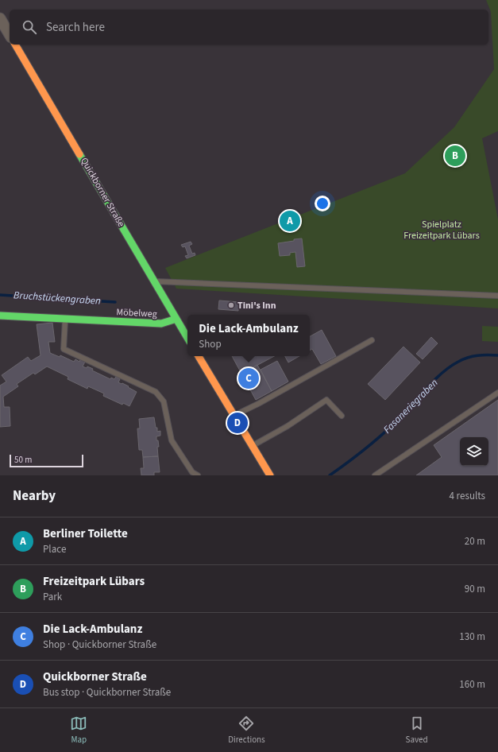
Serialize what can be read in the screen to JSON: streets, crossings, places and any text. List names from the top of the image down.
{
  "streets": {
    "street": ["Quickborner Straße", "Möbelweg"]
  },
  "crossings": [
    ["Quickborner Straße", "Möbelweg"]
  ],
  "water": ["Bruchstückengraben", "Fasaneriegraben"],
  "parks": ["Spielplatz Freizeitpark Lübars"],
  "places": ["Tini's Inn"],
  "scale_bar": "50 m",
  "page": {
    "search": "Search here",
    "pins": [
      "B",
      "A",
      "C",
      "D"
    ],
    "popup": ["Die Lack-Ambulanz", "Shop"],
    "scale": "50 m",
    "heading": ["Nearby", "4 results"],
    "list": [
      {
        "mark": "A",
        "name": "Berliner Toilette",
        "note": "Place",
        "value": "20 m"
      },
      {
        "mark": "B",
        "name": "Freizeitpark Lübars",
        "note": "Park",
        "value": "90 m"
      },
      {
        "mark": "C",
        "name": "Die Lack-Ambulanz",
        "note": "Shop · Quickborner Straße",
        "value": "130 m"
      },
      {
        "mark": "D",
        "name": "Quickborner Straße",
        "note": "Bus stop · Quickborner Straße",
        "value": "160 m"
      }
    ],
    "nav": ["Map", "Directions", "Saved"]
  }
}
